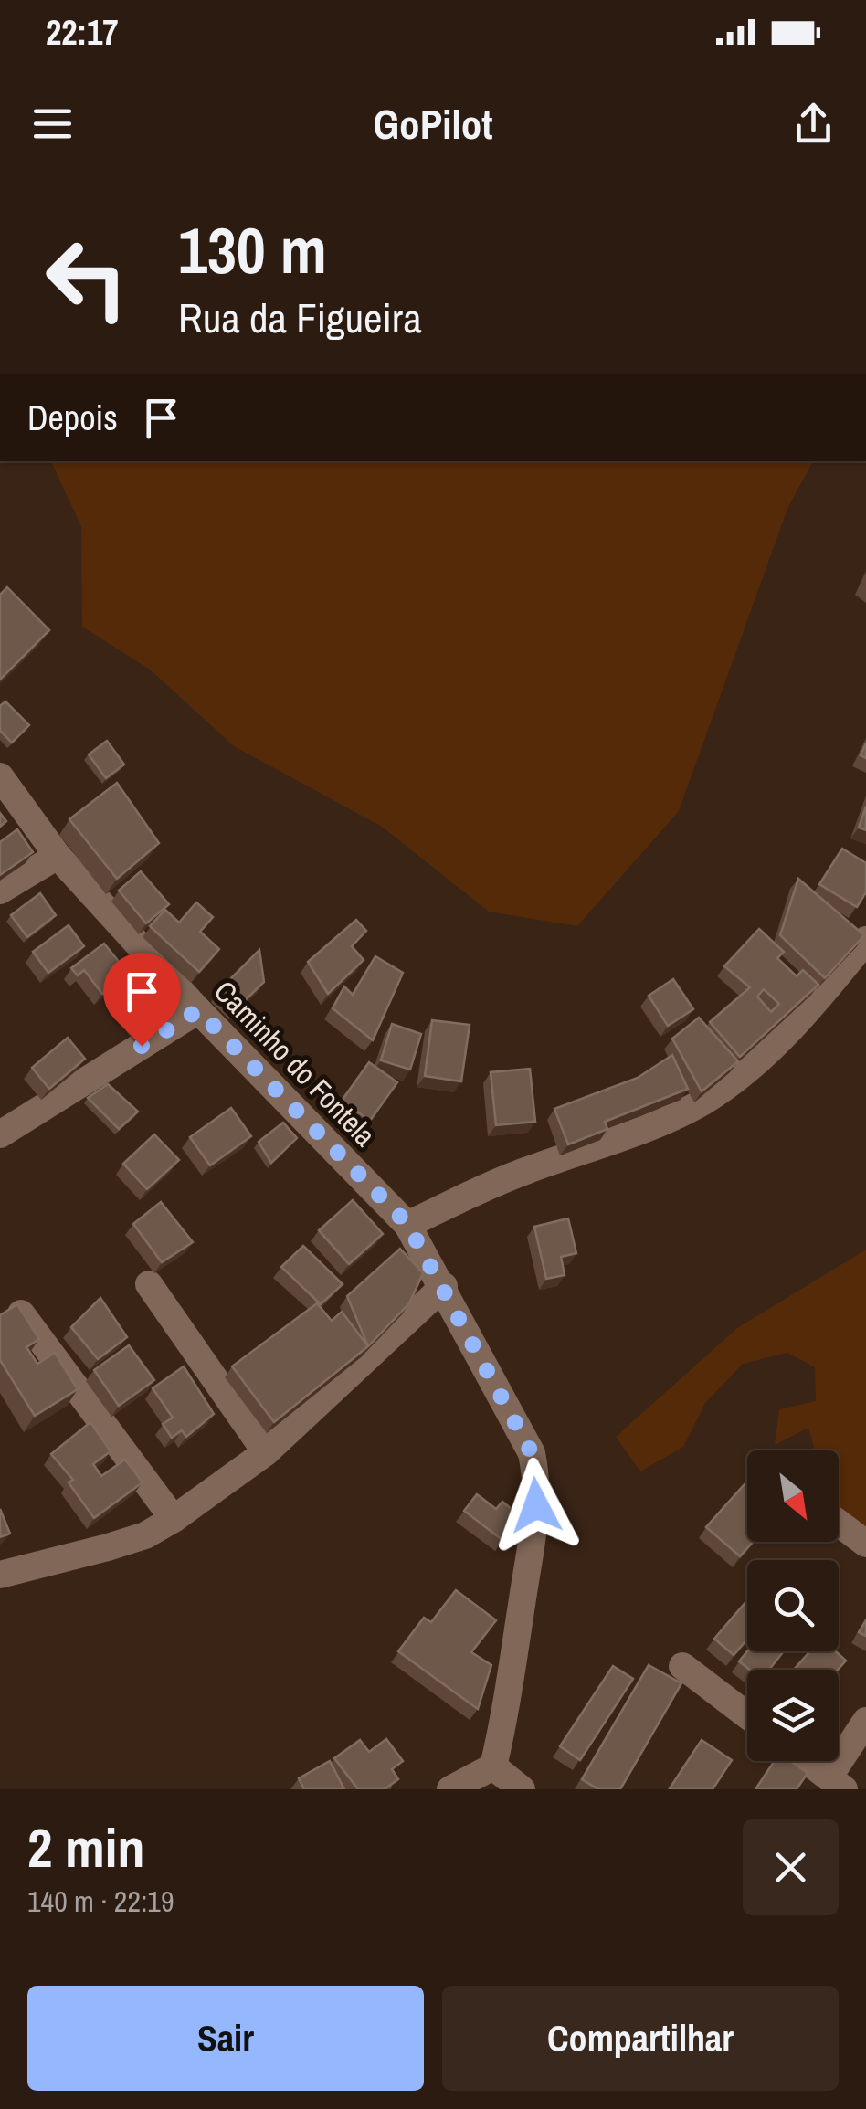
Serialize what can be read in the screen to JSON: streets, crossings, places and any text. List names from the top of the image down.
{
  "streets": {
    "street": ["Caminho do Fontela"]
  },
  "north": "bottom right",
  "page": {
    "status": "22:17",
    "header": "GoPilot",
    "turn": ["130 m", "Rua da Figueira"],
    "then": "Depois",
    "heading": ["2 min", "140 m · 22:19"],
    "buttons": ["Sair", "Compartilhar"]
  }
}
